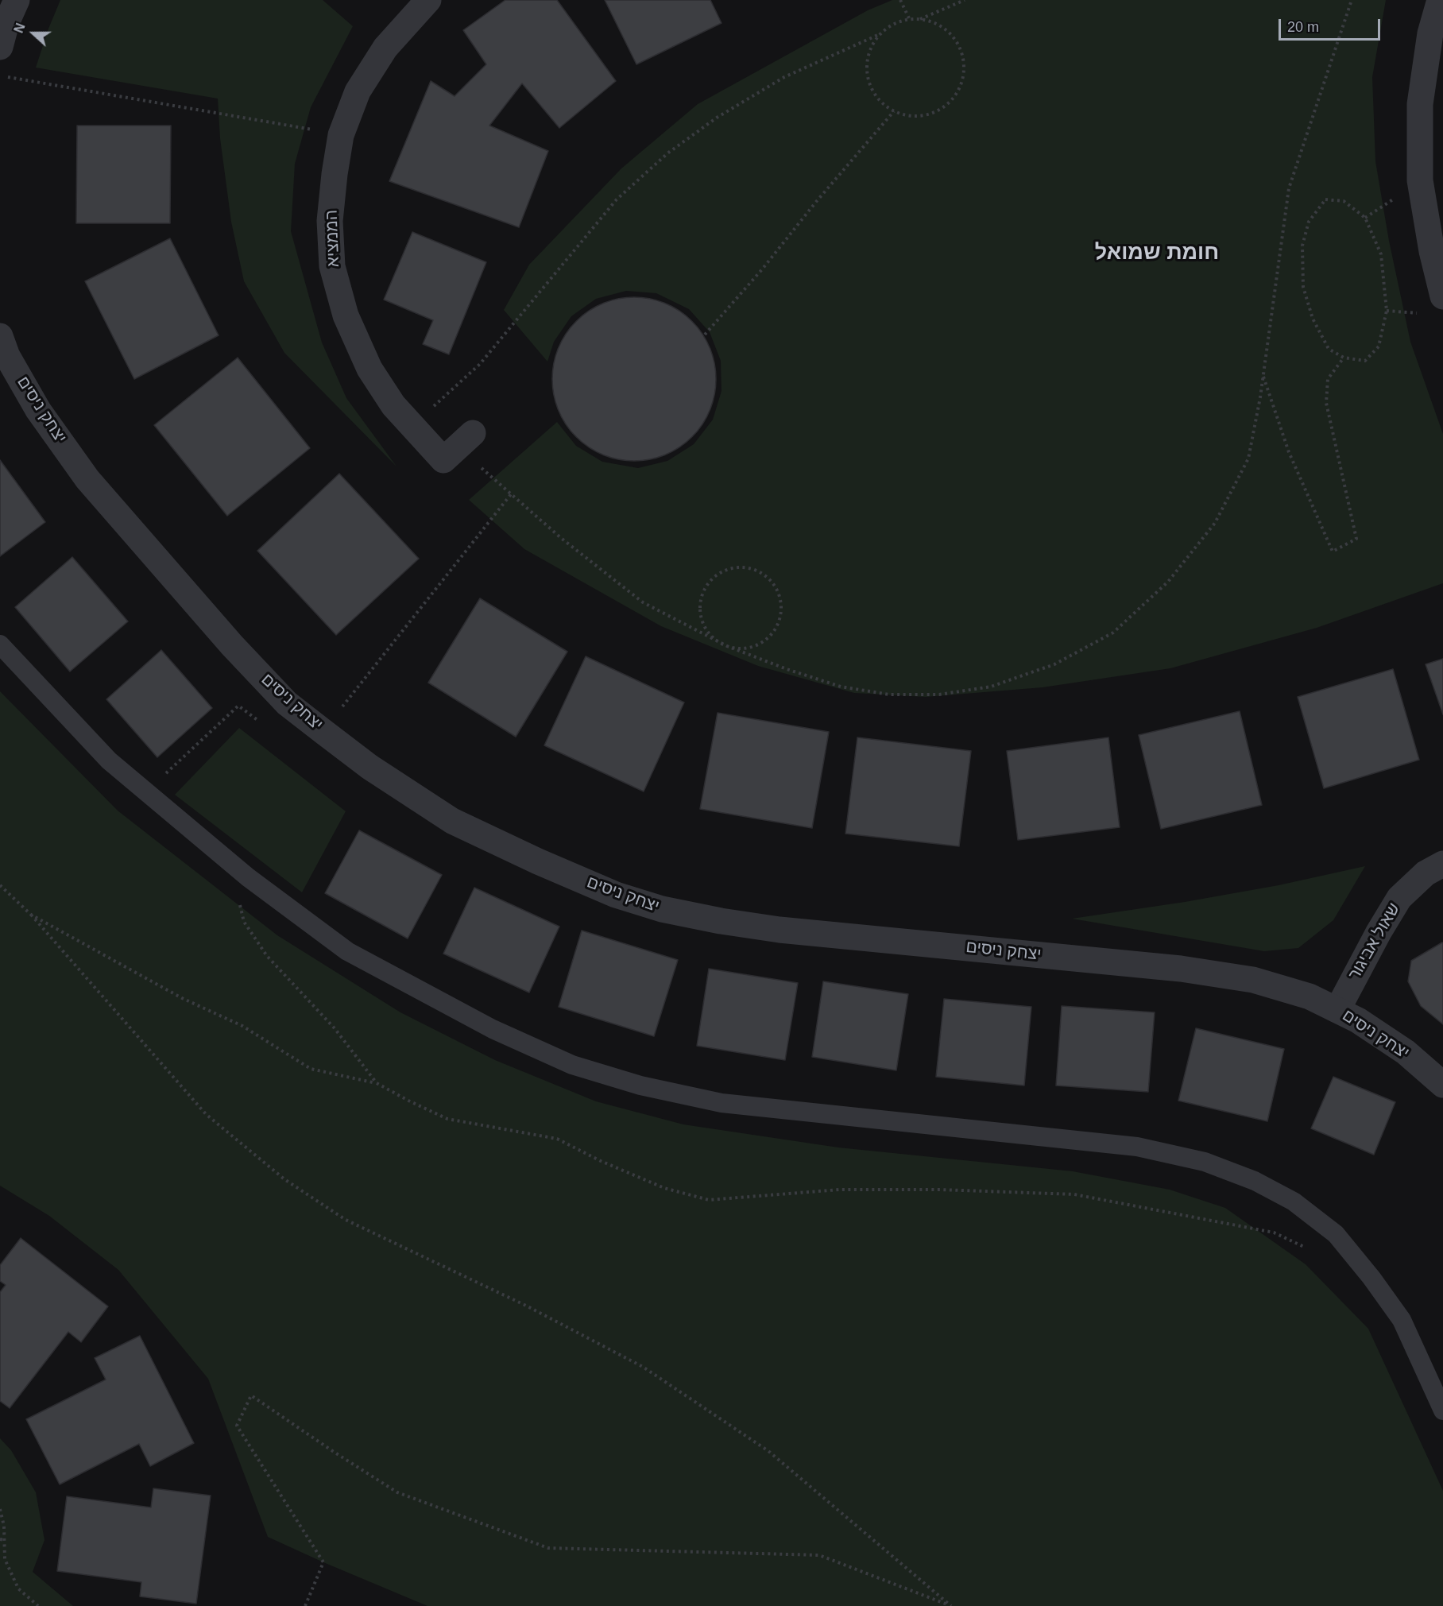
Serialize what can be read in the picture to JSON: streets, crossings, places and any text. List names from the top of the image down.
{
  "streets": {
    "street": ["הממציא", "יצחק ניסים", "שאול אביגור"]
  },
  "crossings": [
    ["יצחק ניסים", "שאול אביגור"]
  ],
  "districts": ["חומת שמואל"],
  "scale_bar": "20 m",
  "north": "left"
}
